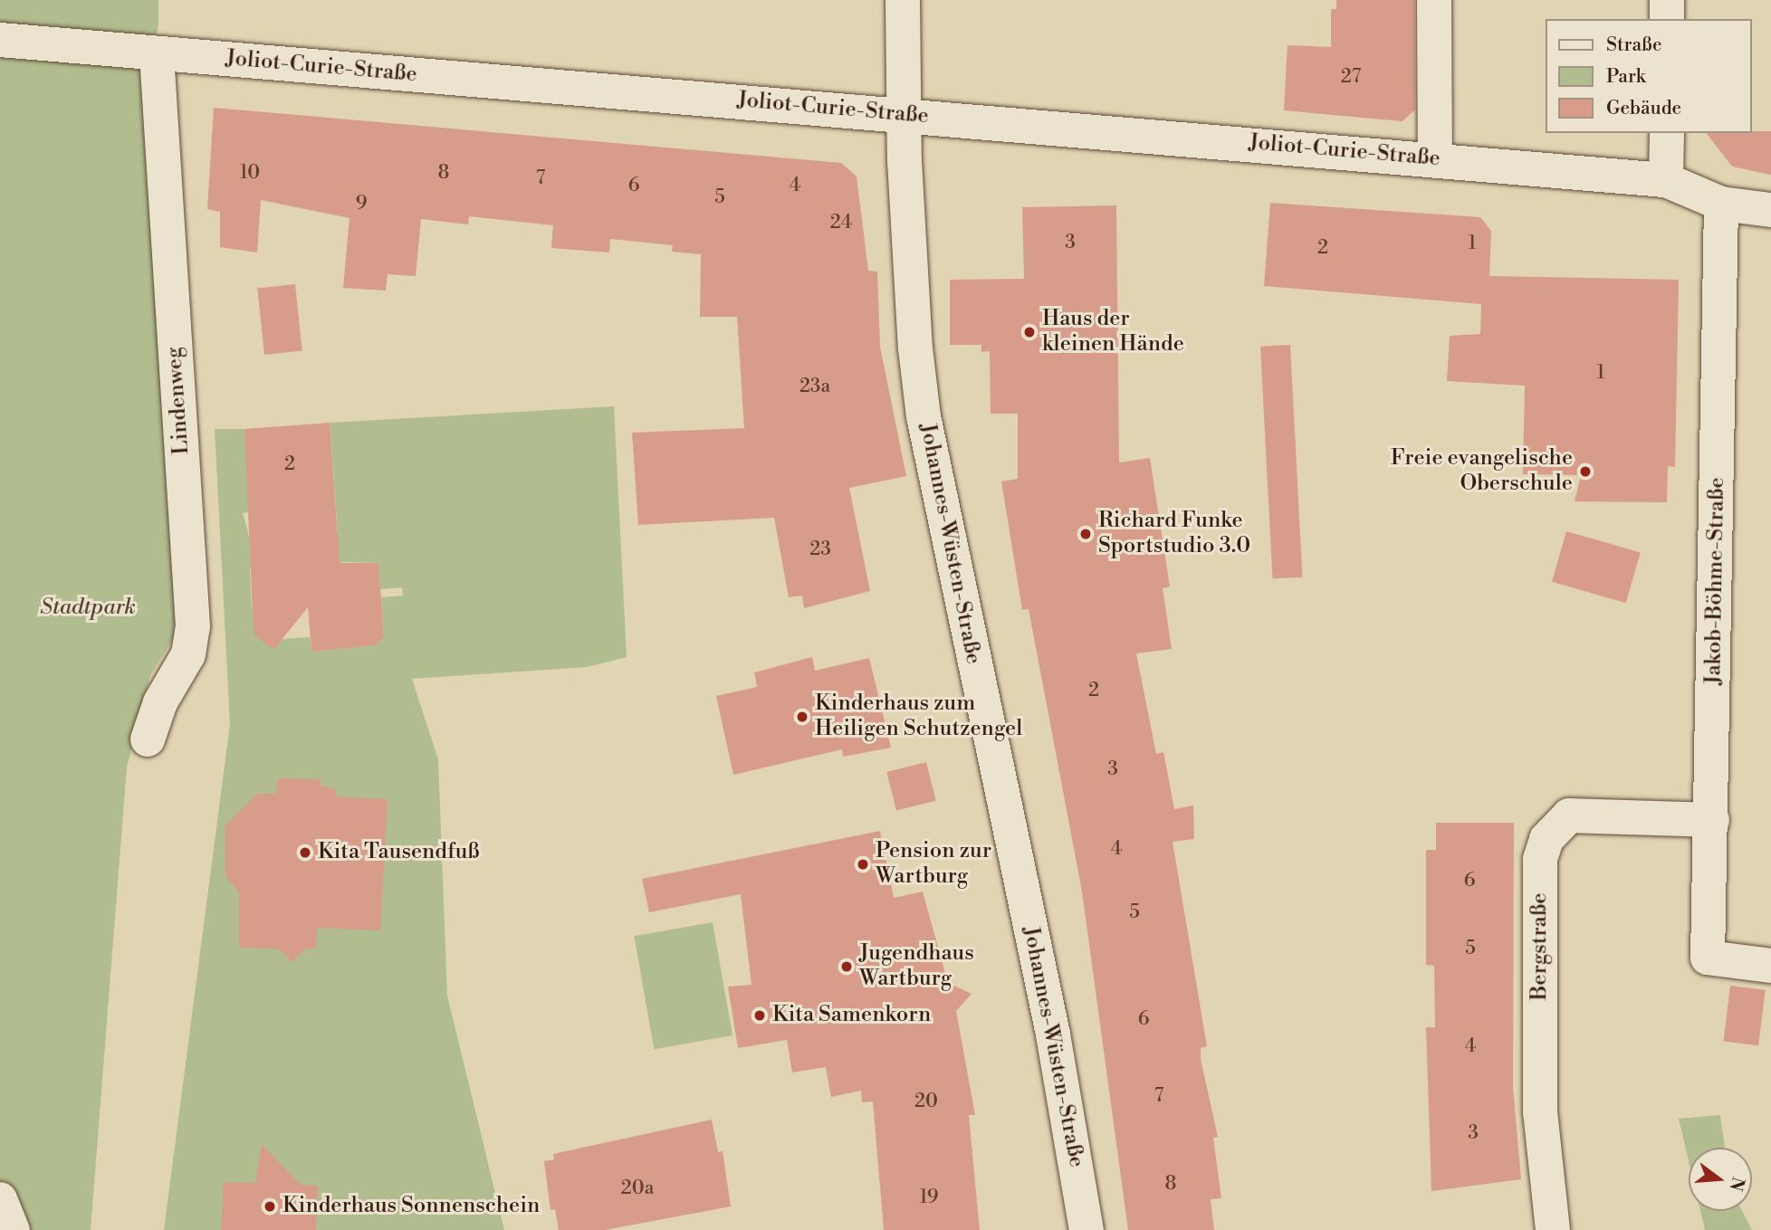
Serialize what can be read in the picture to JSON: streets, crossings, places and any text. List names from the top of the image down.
{
  "streets": {
    "street": [
      "Joliot-Curie-Straße",
      "Lindenweg",
      "Johannes-Wüsten-Straße",
      "Jakob-Böhme-Straße",
      "Bergstraße"
    ]
  },
  "crossings": [
    ["Joliot-Curie-Straße", "Lindenweg"],
    ["Joliot-Curie-Straße", "Johannes-Wüsten-Straße"],
    ["Joliot-Curie-Straße", "Jakob-Böhme-Straße"],
    ["Jakob-Böhme-Straße", "Bergstraße"]
  ],
  "parks": ["Stadtpark"],
  "places": [
    "Haus der kleinen Hände",
    "Freie evangelische Oberschule",
    "Richard Funke Sportstudio 3.0",
    "Kinderhaus zum Heiligen Schutzengel",
    "Kita Tausendfuß",
    "Pension zur Wartburg",
    "Jugendhaus Wartburg",
    "Kita Samenkorn",
    "Kinderhaus Sonnenschein"
  ],
  "house_numbers": [
    "27",
    "10",
    "8",
    "7",
    "6",
    "4",
    "5",
    "9",
    "24",
    "3",
    "1",
    "2",
    "1",
    "23a",
    "2",
    "23",
    "2",
    "3",
    "4",
    "6",
    "5",
    "5",
    "6",
    "4",
    "7",
    "20",
    "3",
    "8",
    "20a",
    "19"
  ],
  "legend": ["Straße", "Park", "Gebäude"],
  "north": "right"
}
